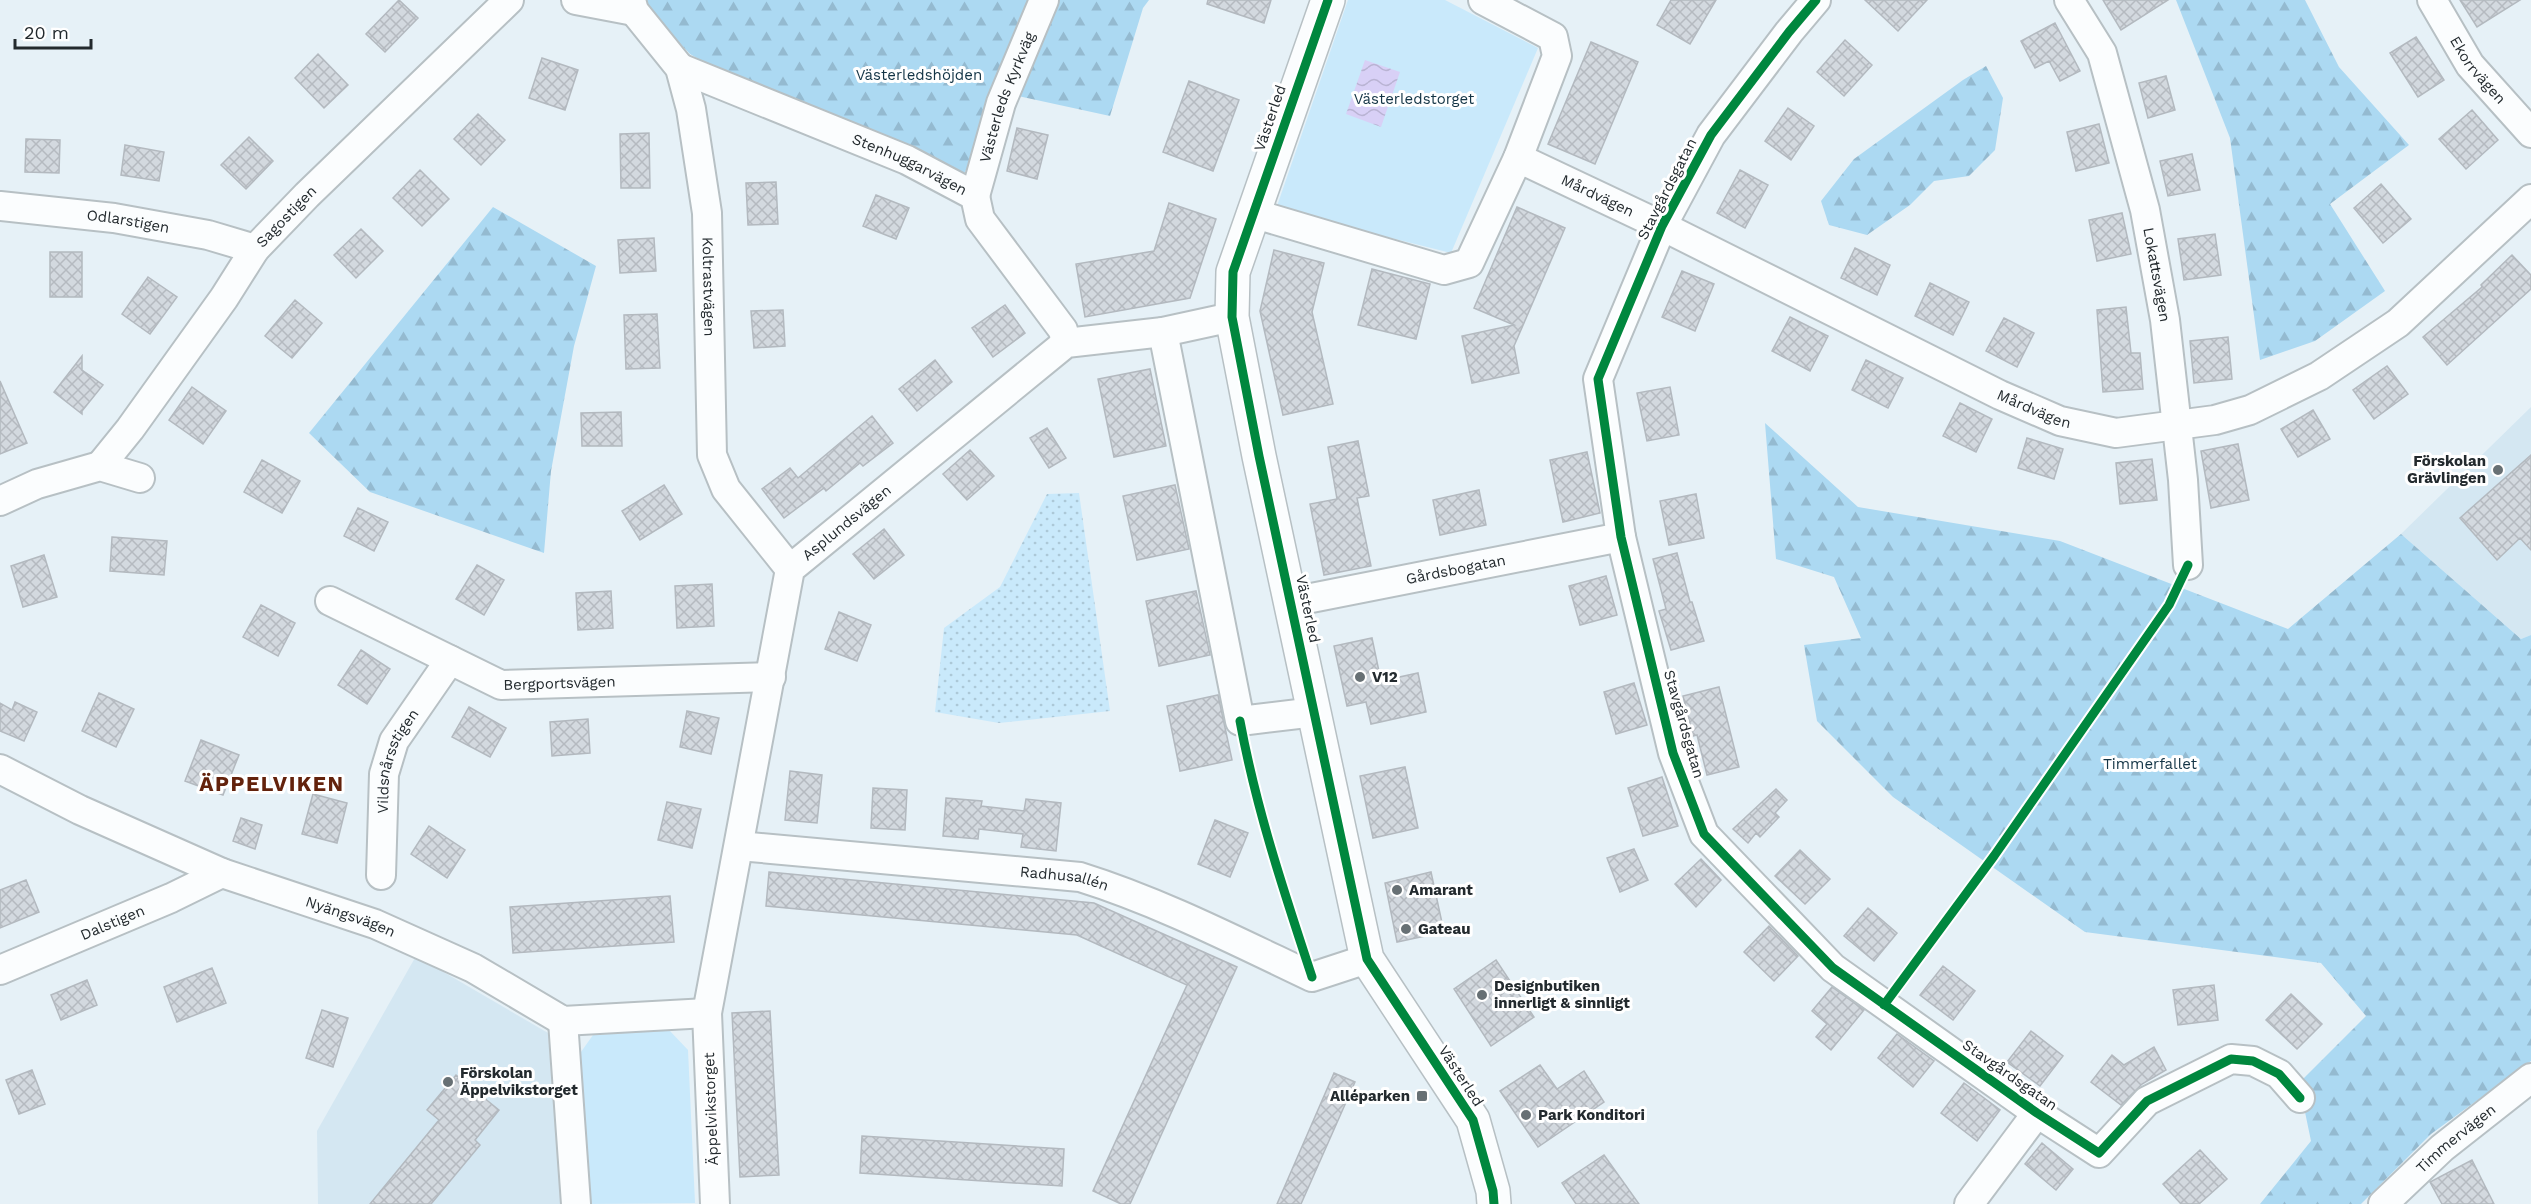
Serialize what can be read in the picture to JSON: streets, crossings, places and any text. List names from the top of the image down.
{
  "streets": {
    "street": [
      "Ekorrvägen",
      "Västerleds Kyrkväg",
      "Västerled",
      "Stenhuggarvägen",
      "Stavgårdsgatan",
      "Mårdvägen",
      "Sagostigen",
      "Odlarstigen",
      "Lokattsvägen",
      "Koltrastvägen",
      "Asplundsvägen",
      "Gårdsbogatan",
      "Bergportsvägen",
      "Vildsnårsstigen",
      "Radhusallén",
      "Nyängsvägen",
      "Dalstigen",
      "Äppelvikstorget",
      "Timmervägen"
    ]
  },
  "crossings": [
    ["Västerleds Kyrkväg", "Stenhuggarvägen"],
    ["Västerled", "Gårdsbogatan"],
    ["Västerled", "Radhusallén"],
    ["Stenhuggarvägen", "Koltrastvägen"],
    ["Stenhuggarvägen", "Asplundsvägen"],
    ["Stavgårdsgatan", "Mårdvägen"],
    ["Stavgårdsgatan", "Gårdsbogatan"],
    ["Mårdvägen", "Lokattsvägen"],
    ["Sagostigen", "Odlarstigen"],
    ["Koltrastvägen", "Asplundsvägen"],
    ["Asplundsvägen", "Bergportsvägen"],
    ["Asplundsvägen", "Radhusallén"],
    ["Asplundsvägen", "Äppelvikstorget"],
    ["Bergportsvägen", "Vildsnårsstigen"],
    ["Nyängsvägen", "Dalstigen"]
  ],
  "districts": ["ÄPPELVIKEN"],
  "parks": ["Västerledshöjden", "Västerledstorget", "Timmerfallet"],
  "places": {
    "other": [
      "Förskolan Grävlingen",
      "V12",
      "Amarant",
      "Gateau",
      "Designbutiken innerligt & sinnligt",
      "Förskolan Äppelvikstorget",
      "Park Konditori"
    ],
    "transit": ["Alléparken"]
  },
  "scale_bar": "20 m"
}
